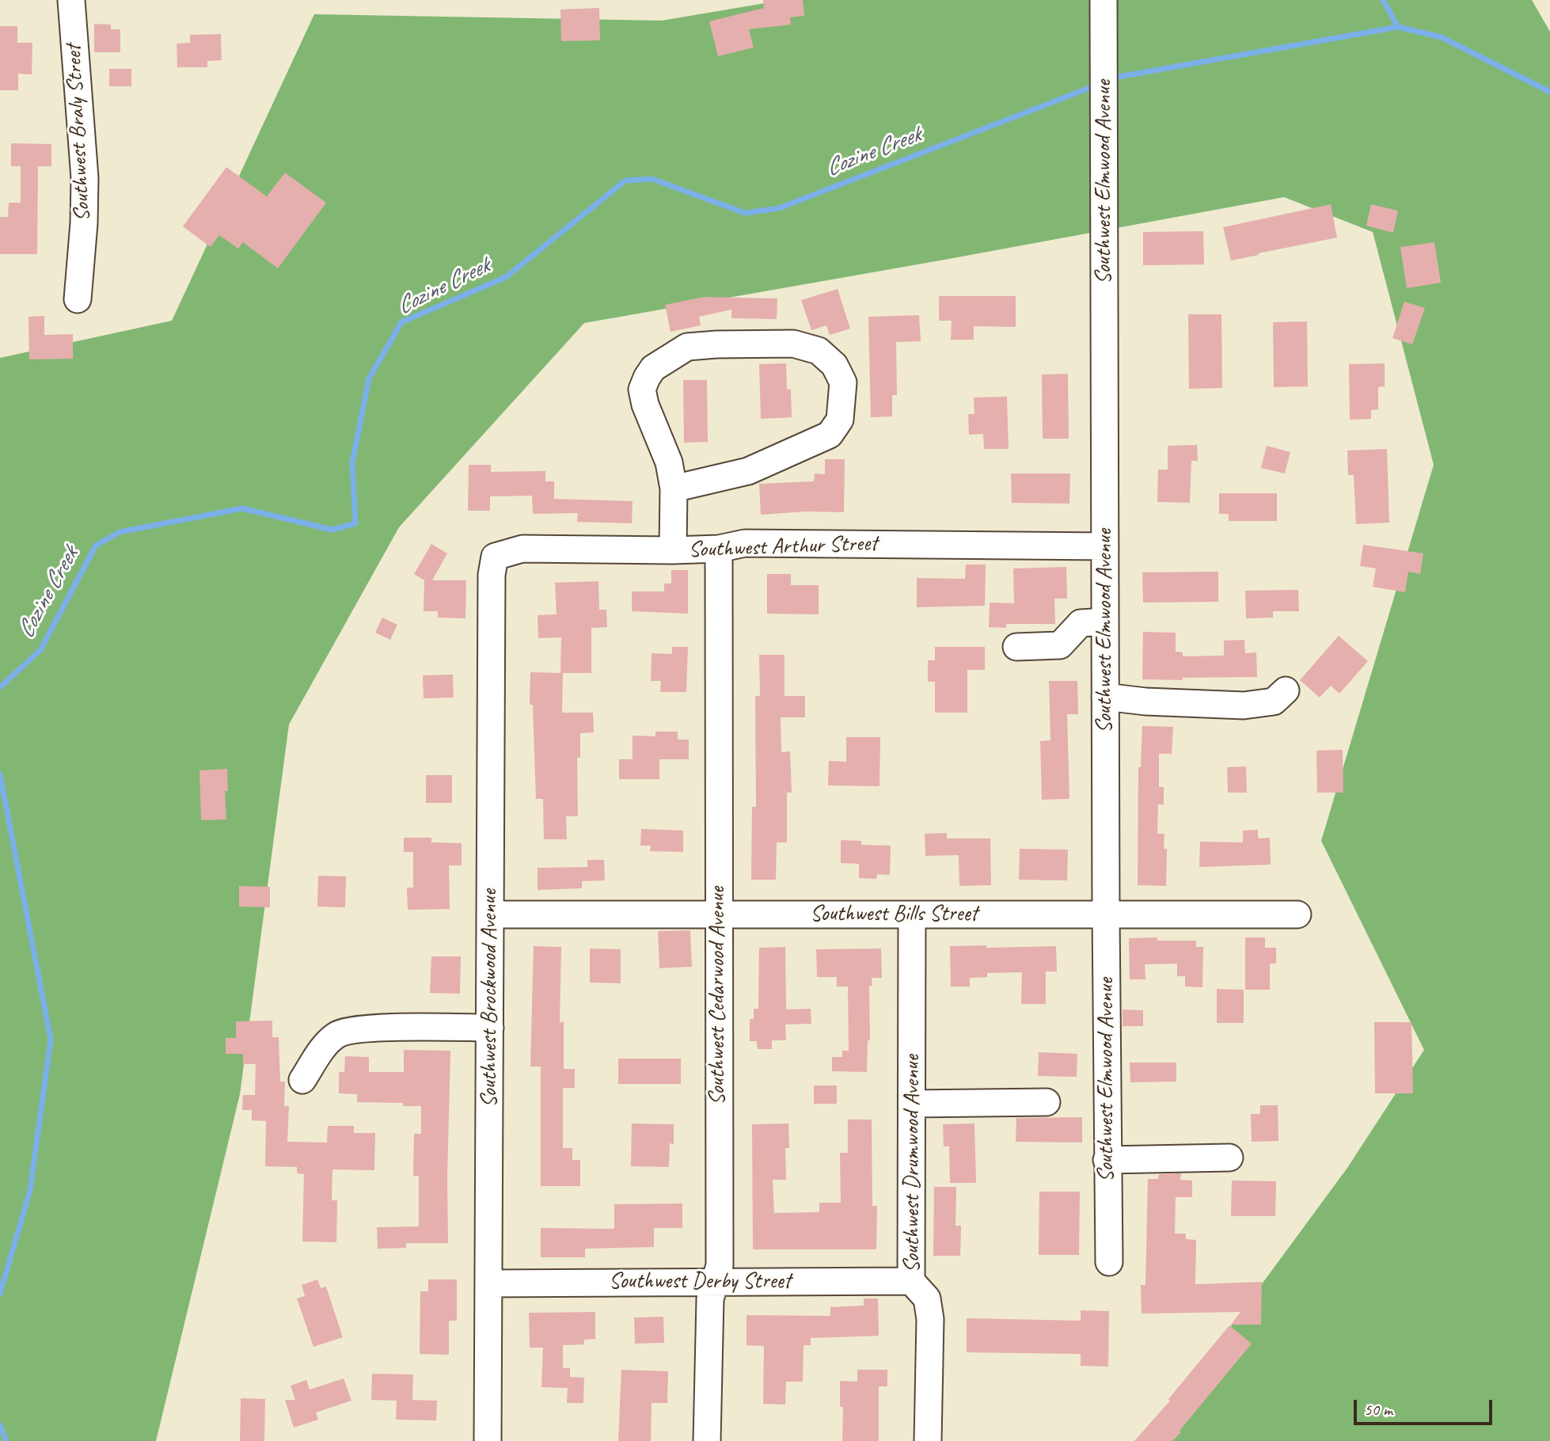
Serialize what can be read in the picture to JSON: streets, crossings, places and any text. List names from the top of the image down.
{
  "streets": {
    "street": [
      "Southwest Braly Street",
      "Southwest Elmwood Avenue",
      "Southwest Arthur Street",
      "Southwest Bills Street",
      "Southwest Cedarwood Avenue",
      "Southwest Brockwood Avenue",
      "Southwest Drumwood Avenue",
      "Southwest Derby Street"
    ]
  },
  "crossings": [
    ["Southwest Elmwood Avenue", "Southwest Arthur Street"],
    ["Southwest Elmwood Avenue", "Southwest Bills Street"],
    ["Southwest Arthur Street", "Southwest Cedarwood Avenue"],
    ["Southwest Arthur Street", "Southwest Brockwood Avenue"],
    ["Southwest Bills Street", "Southwest Cedarwood Avenue"],
    ["Southwest Bills Street", "Southwest Brockwood Avenue"],
    ["Southwest Bills Street", "Southwest Drumwood Avenue"],
    ["Southwest Cedarwood Avenue", "Southwest Derby Street"],
    ["Southwest Brockwood Avenue", "Southwest Derby Street"],
    ["Southwest Drumwood Avenue", "Southwest Derby Street"]
  ],
  "water": ["Cozine Creek"],
  "scale_bar": "50 m"
}
